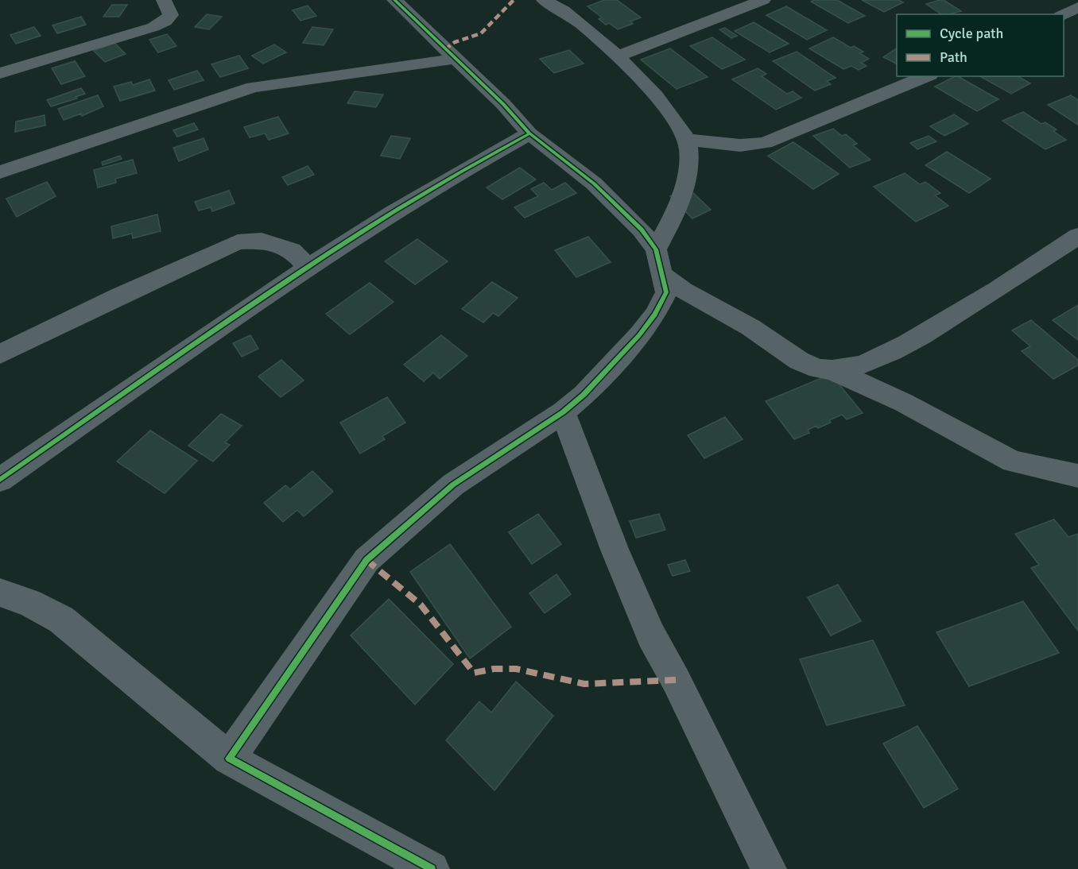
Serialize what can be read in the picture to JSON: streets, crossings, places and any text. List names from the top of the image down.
{
  "legend": ["Cycle path", "Path"]
}
